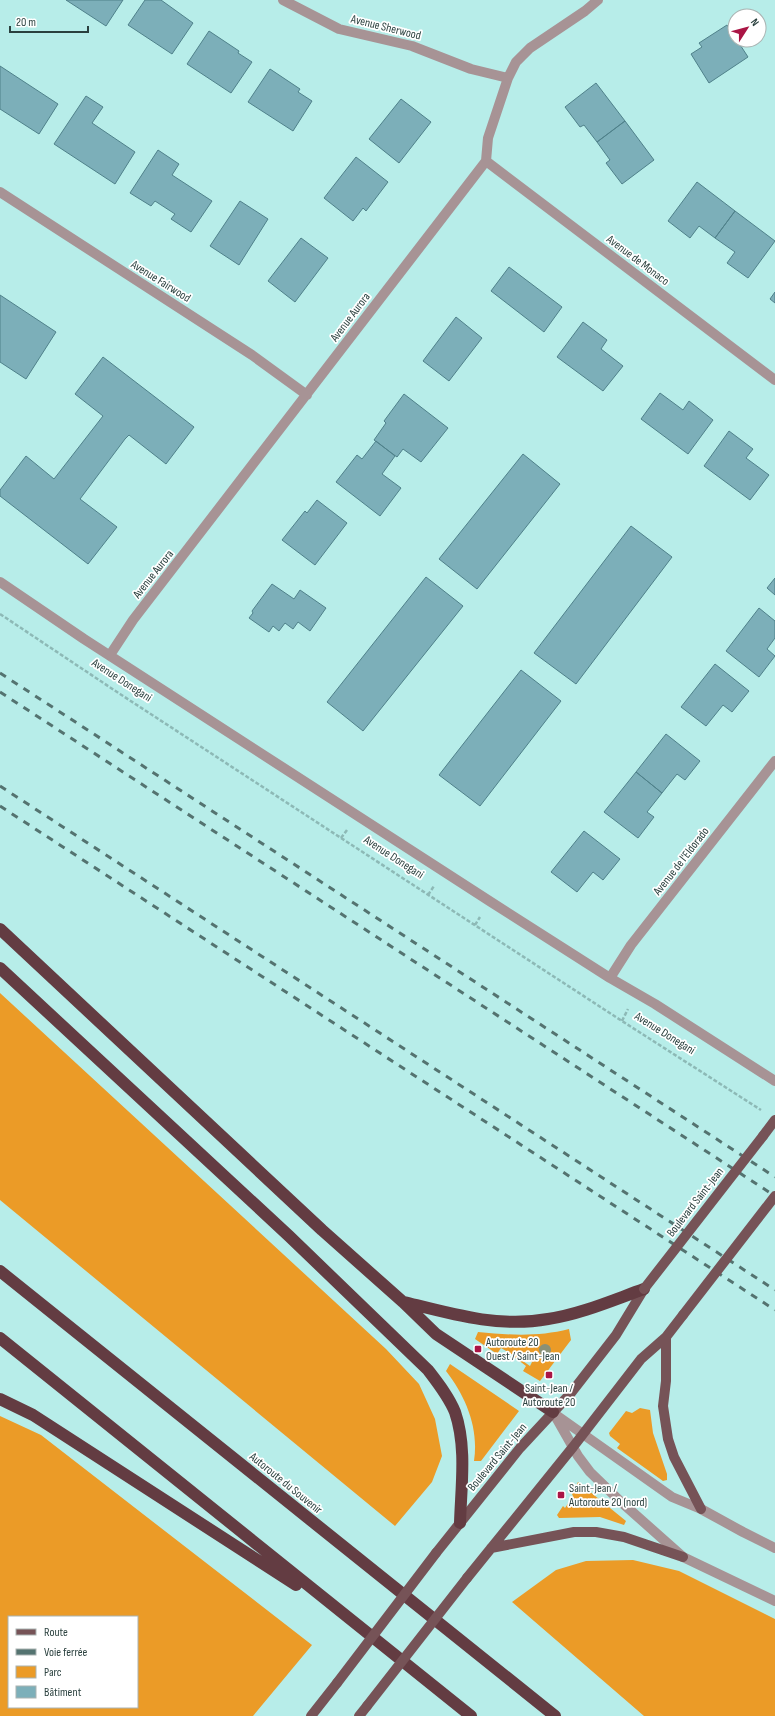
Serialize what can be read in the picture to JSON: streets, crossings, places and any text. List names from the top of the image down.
{
  "streets": {
    "highway": ["Autoroute du Souvenir"],
    "main road": ["Boulevard Saint-Jean"],
    "street": [
      "Avenue Sherwood",
      "Avenue de Monaco",
      "Avenue Fairwood",
      "Avenue Aurora",
      "Avenue Donegani",
      "Avenue de l'Eldorado"
    ]
  },
  "crossings": [
    ["Avenue de Monaco", "Avenue Aurora"],
    ["Avenue Fairwood", "Avenue Aurora"],
    ["Avenue Aurora", "Avenue Donegani"],
    ["Avenue Donegani", "Avenue de l'Eldorado"]
  ],
  "places": {
    "transit": ["Autoroute 20 Ouest / Saint-Jean", "Saint-Jean / Autoroute 20", "Saint-Jean / Autoroute 20 (nord)"]
  },
  "legend": [
    "Route",
    "Voie ferrée",
    "Parc",
    "Bâtiment"
  ],
  "scale_bar": "20 m",
  "north": "top right"
}
